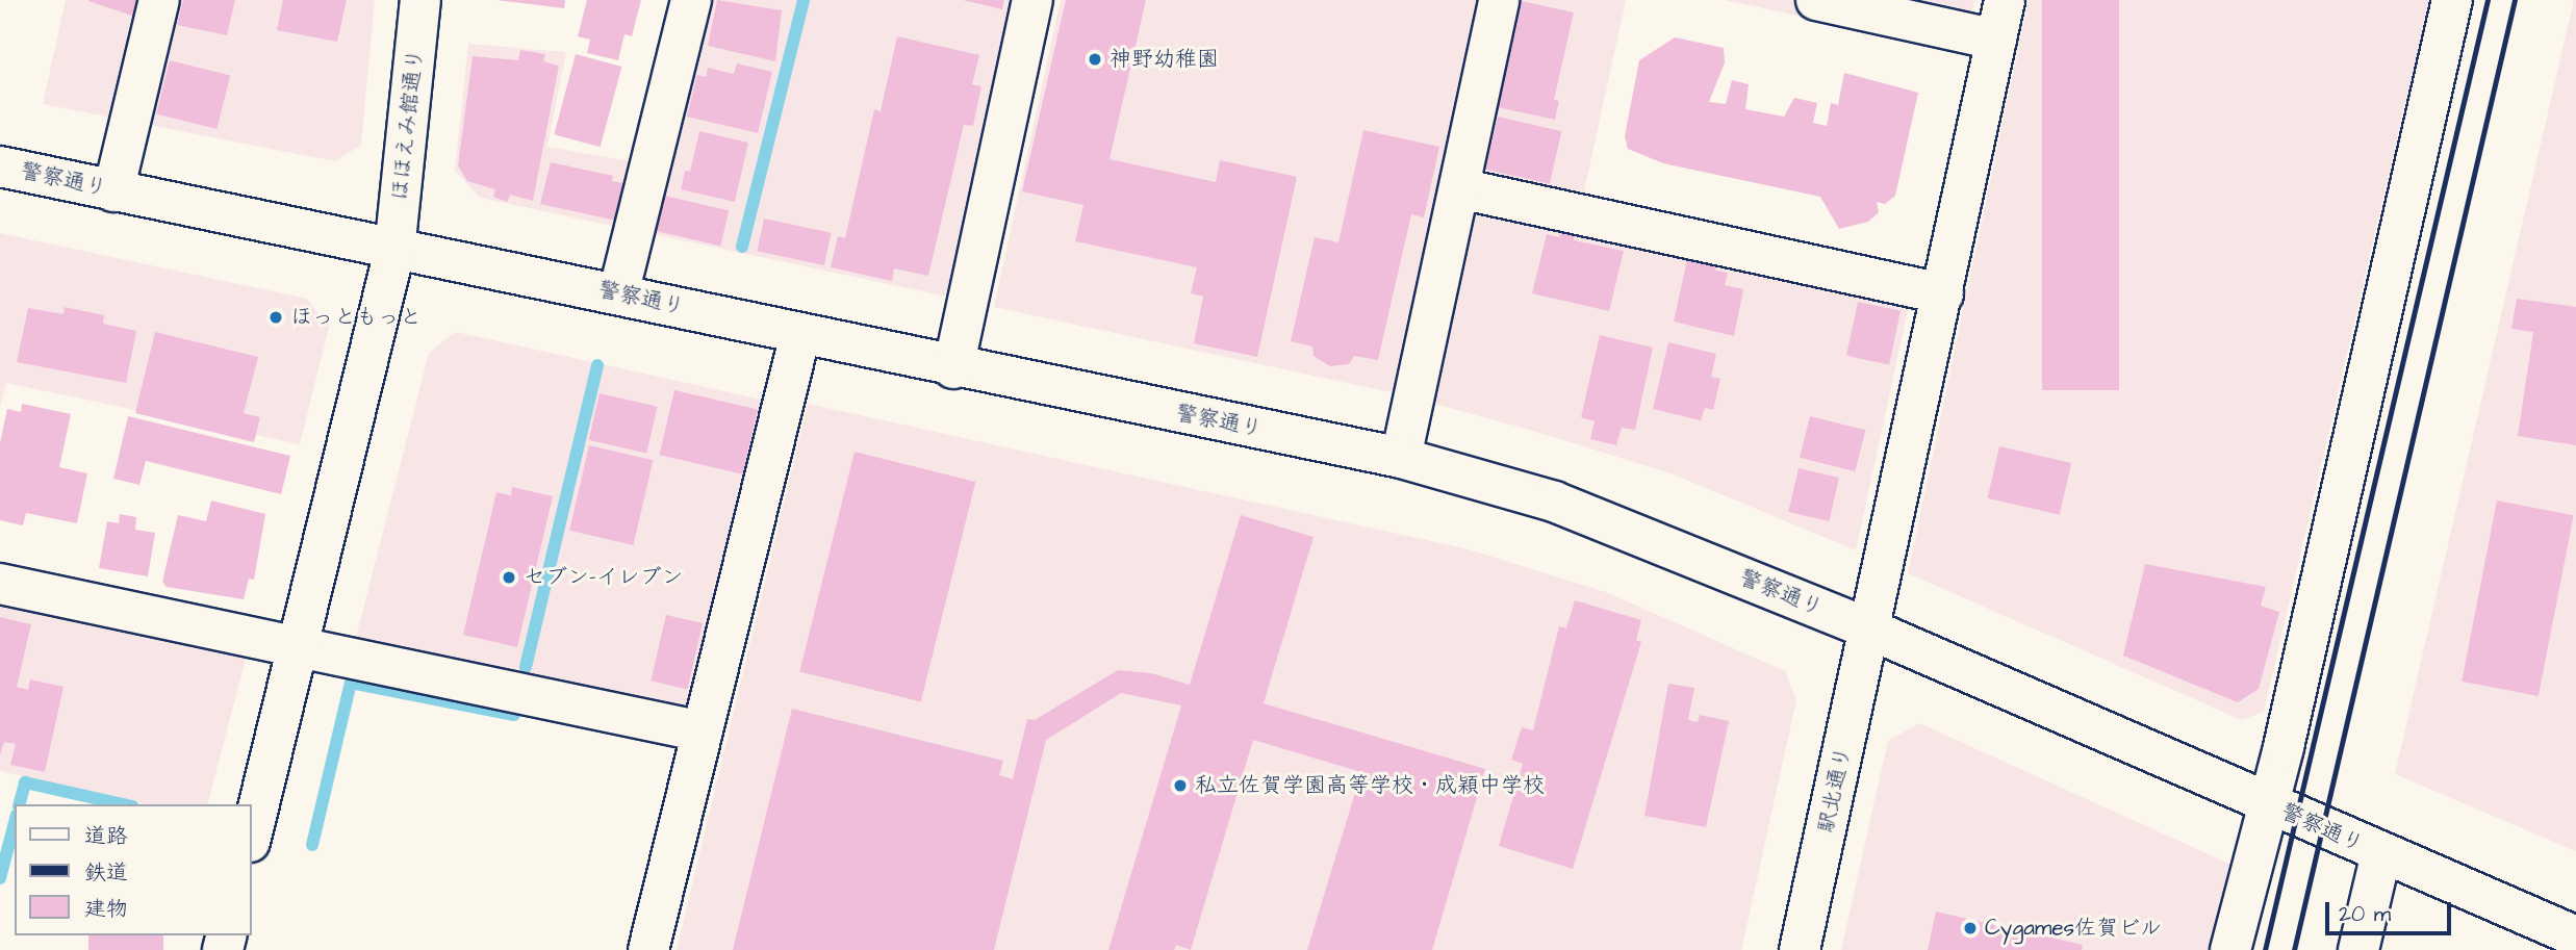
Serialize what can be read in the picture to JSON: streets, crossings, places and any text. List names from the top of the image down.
{
  "streets": {
    "street": ["ほほえみ館通り", "警察通り", "駅北通り"]
  },
  "crossings": [
    ["ほほえみ館通り", "警察通り"],
    ["警察通り", "駅北通り"]
  ],
  "places": [
    "神野幼稚園",
    "ほっともっと",
    "セブン-イレブン",
    "私立佐賀学園高等学校・成穎中学校",
    "Cygames佐賀ビル"
  ],
  "legend": ["道路", "鉄道", "建物"],
  "scale_bar": "20 m"
}
